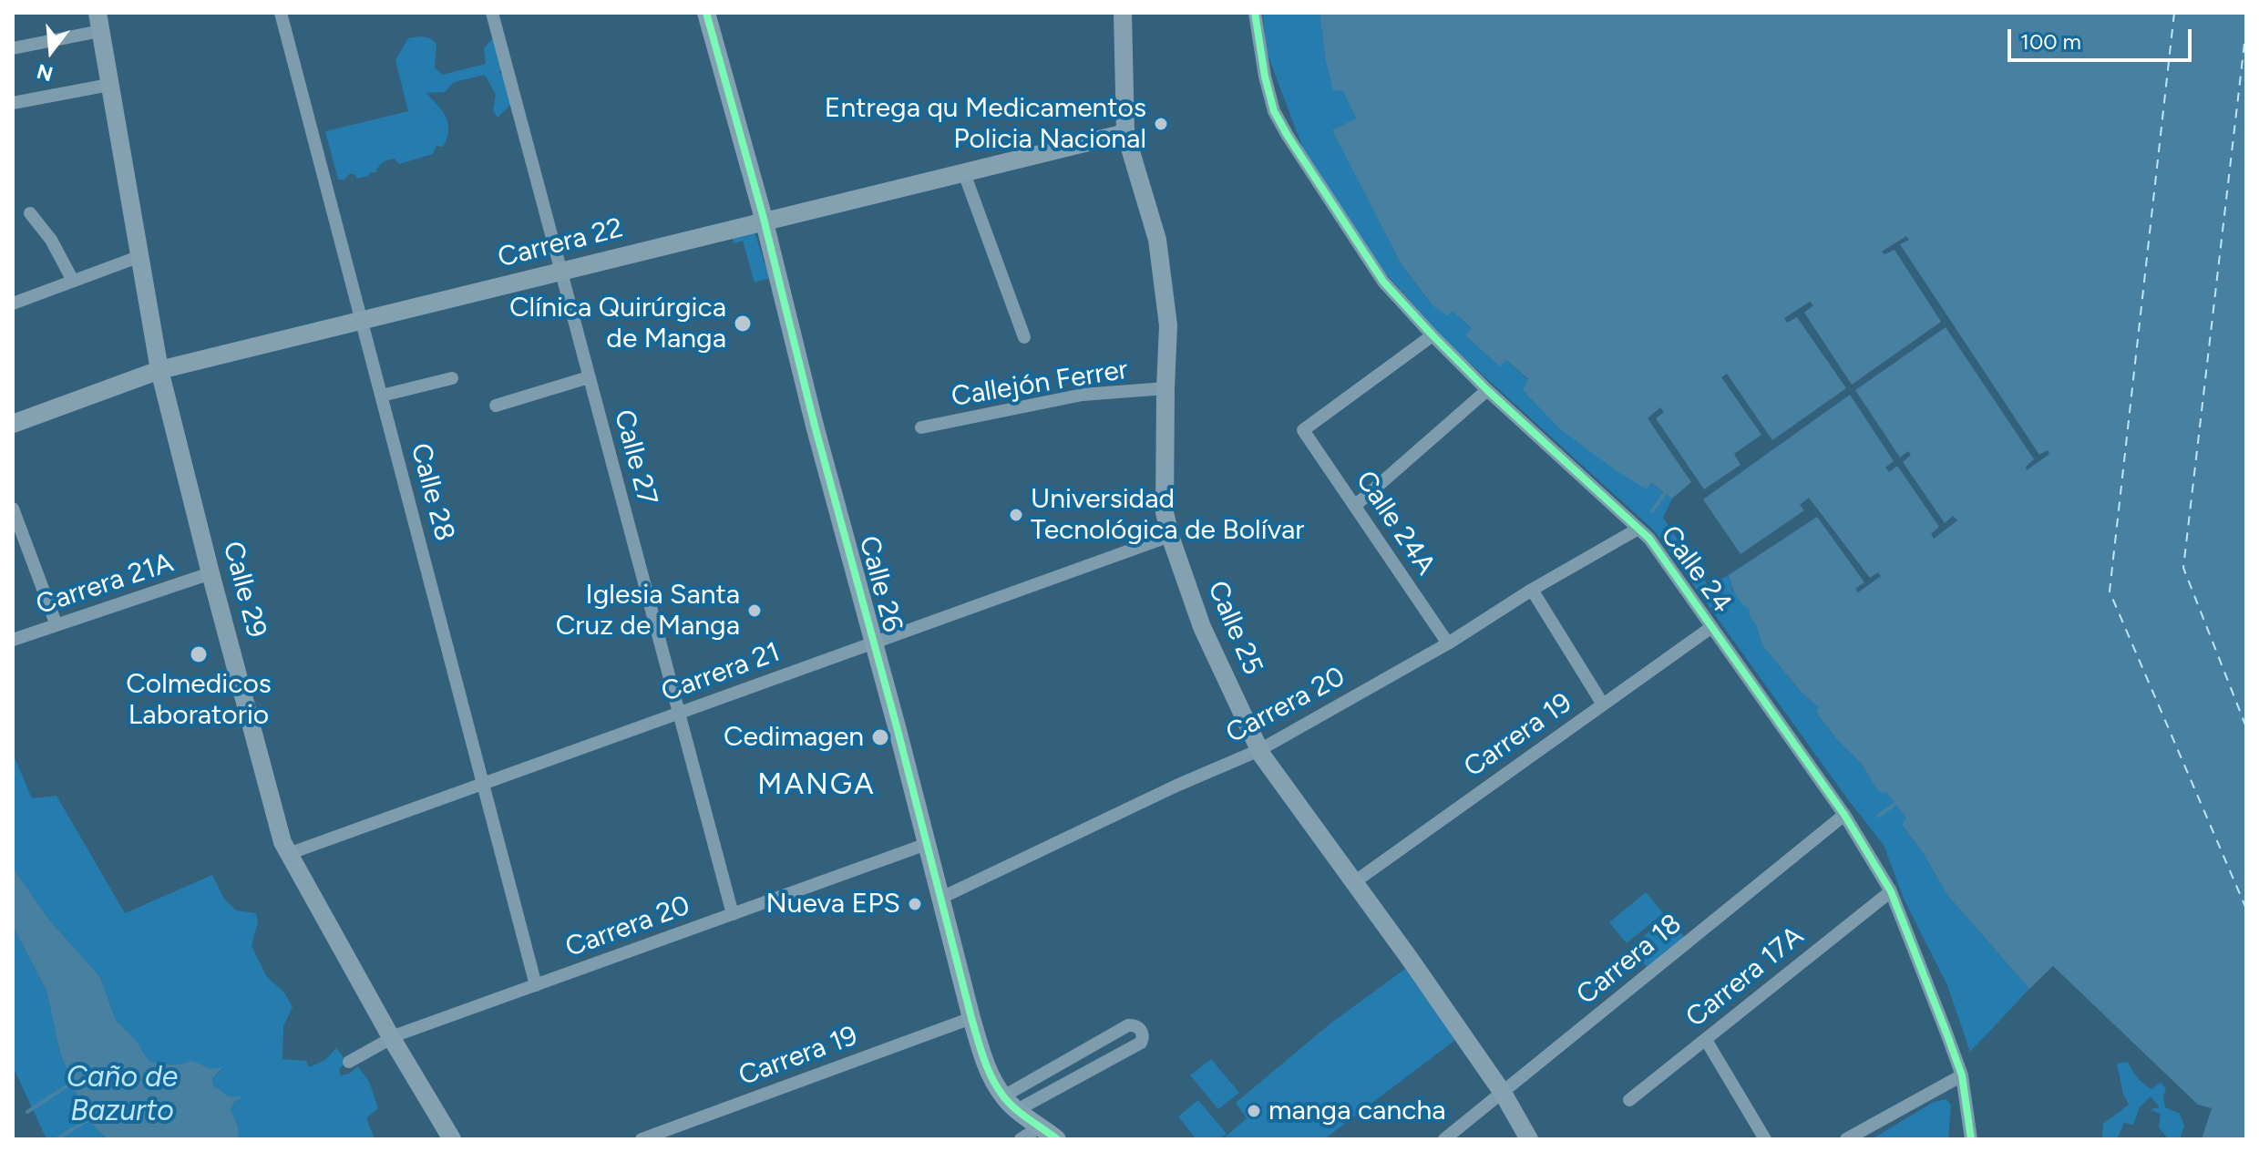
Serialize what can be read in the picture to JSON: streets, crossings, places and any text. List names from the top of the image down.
{
  "streets": {
    "main road": [
      "Carrera 22",
      "Calle 26",
      "Calle 29",
      "Calle 25"
    ],
    "street": [
      "Callejón Ferrer",
      "Calle 27",
      "Calle 28",
      "Calle 24A",
      "Calle 24",
      "Carrera 21A",
      "Carrera 21",
      "Carrera 20",
      "Carrera 19",
      "Carrera 18",
      "Carrera 17A"
    ]
  },
  "crossings": [
    ["Carrera 22", "Calle 27"],
    ["Carrera 22", "Calle 28"],
    ["Carrera 22", "Calle 26"],
    ["Carrera 22", "Calle 29"],
    ["Carrera 22", "Calle 25"],
    ["Callejón Ferrer", "Calle 25"],
    ["Calle 27", "Carrera 21"],
    ["Calle 27", "Carrera 20"],
    ["Calle 28", "Carrera 21"],
    ["Calle 28", "Carrera 20"],
    ["Calle 24A", "Calle 24"],
    ["Calle 24A", "Carrera 20"],
    ["Calle 24", "Carrera 20"],
    ["Calle 24", "Carrera 19"],
    ["Calle 24", "Carrera 18"],
    ["Calle 24", "Carrera 17A"],
    ["Carrera 21A", "Calle 29"],
    ["Calle 26", "Carrera 21"],
    ["Calle 26", "Carrera 20"],
    ["Calle 26", "Carrera 19"],
    ["Calle 29", "Carrera 21"],
    ["Calle 29", "Carrera 20"],
    ["Calle 25", "Carrera 21"],
    ["Calle 25", "Carrera 20"],
    ["Calle 25", "Carrera 19"],
    ["Calle 25", "Carrera 18"]
  ],
  "districts": ["MANGA"],
  "water": ["Caño de Bazurto"],
  "places": [
    "Entrega qu Medicamentos Policia Nacional",
    "Clínica Quirúrgica de Manga",
    "Universidad Tecnológica de Bolívar",
    "Iglesia Santa Cruz de Manga",
    "Colmedicos Laboratorio",
    "Cedimagen",
    "Nueva EPS",
    "manga cancha"
  ],
  "scale_bar": "100 m",
  "north": "bottom"
}
